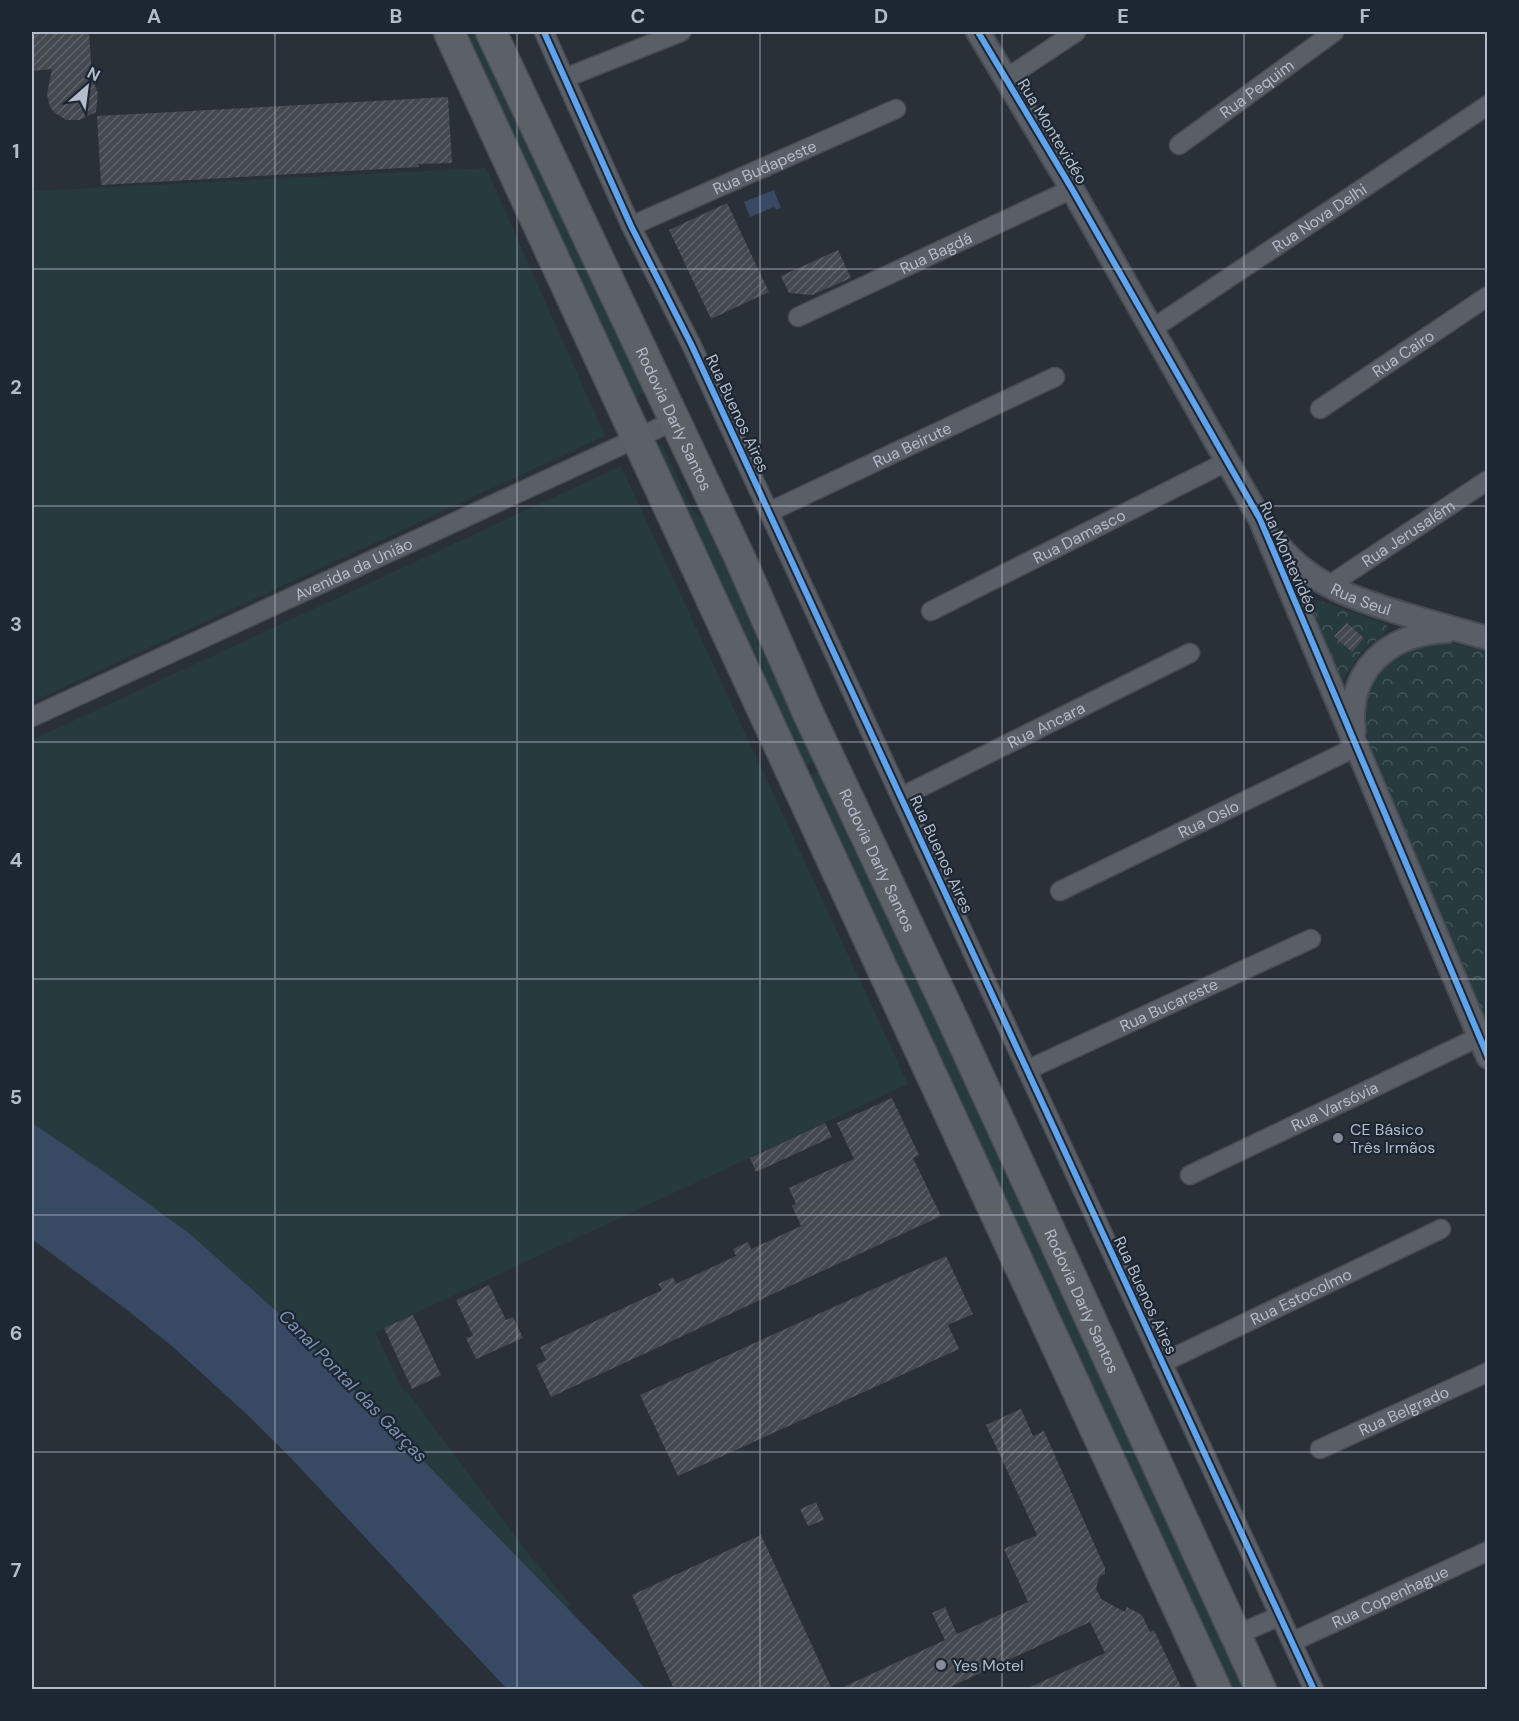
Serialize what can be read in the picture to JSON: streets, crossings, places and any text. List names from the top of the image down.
{
  "streets": {
    "main road": ["Rodovia Darly Santos"],
    "street": [
      "Rua Pequim",
      "Rua Montevidéo",
      "Rua Budapeste",
      "Rua Nova Delhi",
      "Rua Bagdá",
      "Rua Cairo",
      "Rua Buenos Aires",
      "Rua Beirute",
      "Rua Jerusalém",
      "Rua Damasco",
      "Avenida da União",
      "Rua Seul",
      "Rua Ancara",
      "Rua Oslo",
      "Rua Bucareste",
      "Rua Varsóvia",
      "Rua Estocolmo",
      "Rua Belgrado",
      "Rua Copenhague"
    ]
  },
  "crossings": [
    ["Rua Montevidéo", "Rua Nova Delhi"],
    ["Rua Montevidéo", "Rua Bagdá"],
    ["Rua Montevidéo", "Rua Damasco"],
    ["Rua Montevidéo", "Rua Seul"],
    ["Rua Montevidéo", "Rua Oslo"],
    ["Rua Montevidéo", "Rua Varsóvia"],
    ["Rua Budapeste", "Rua Buenos Aires"],
    ["Rua Buenos Aires", "Rua Beirute"],
    ["Rua Buenos Aires", "Rua Ancara"],
    ["Rua Buenos Aires", "Rua Bucareste"],
    ["Rua Buenos Aires", "Rua Estocolmo"],
    ["Rua Buenos Aires", "Rua Copenhague"],
    ["Rodovia Darly Santos", "Avenida da União"],
    ["Rua Jerusalém", "Rua Seul"]
  ],
  "water": ["Canal Pontal das Garças"],
  "places": ["CE Básico Três Irmãos", "Yes Motel"],
  "north": "top right",
  "grid": {
    "columns": [
      "A",
      "B",
      "C",
      "D",
      "E",
      "F"
    ],
    "rows": [
      "1",
      "2",
      "3",
      "4",
      "5",
      "6",
      "7"
    ]
  }
}
